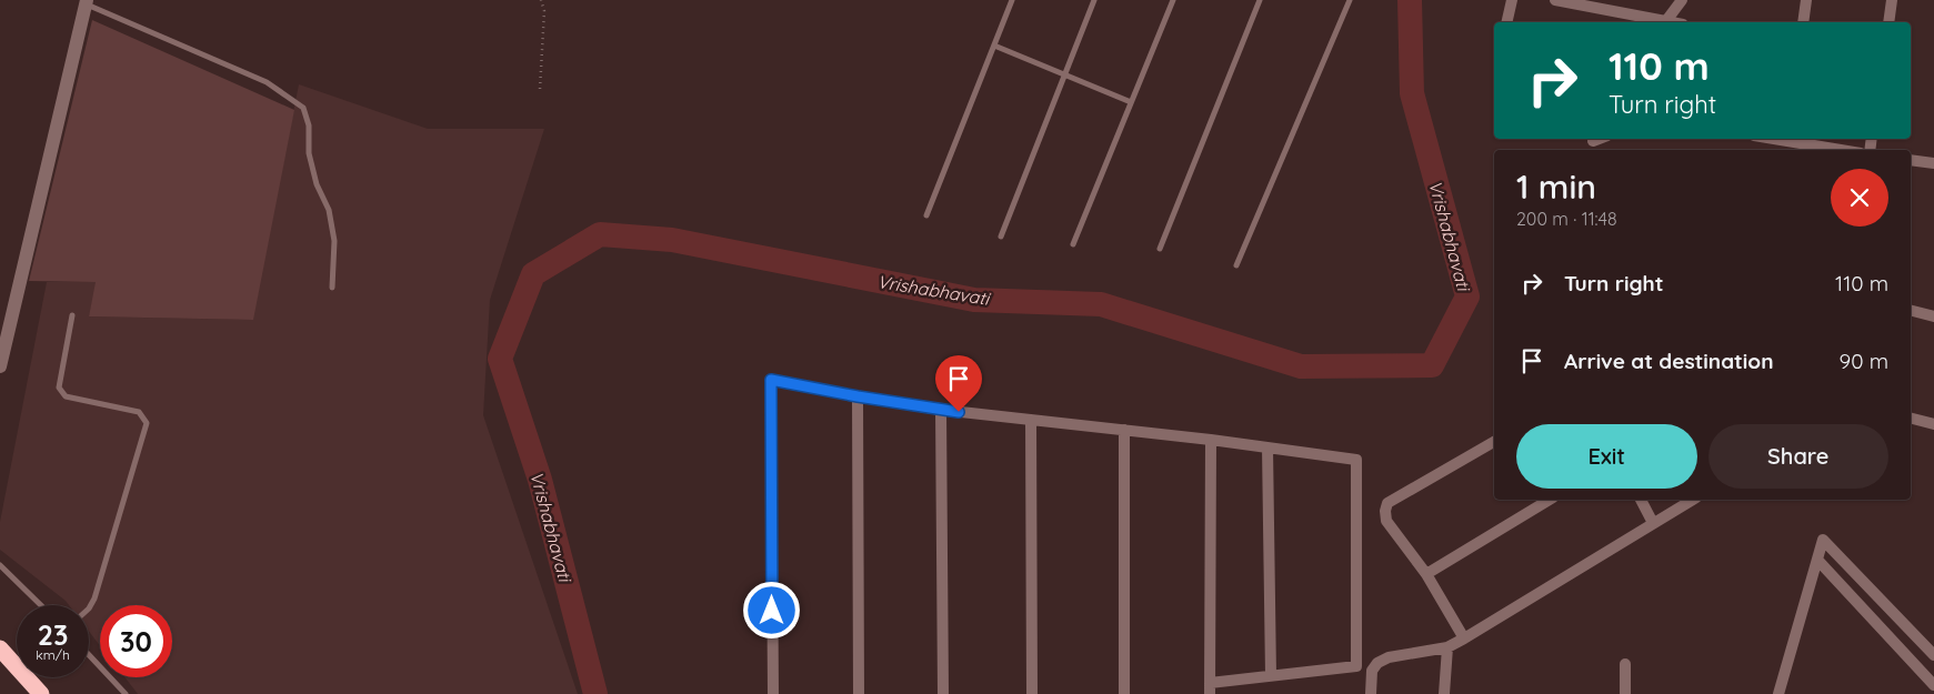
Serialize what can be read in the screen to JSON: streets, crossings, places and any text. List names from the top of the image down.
{
  "water": ["Vrishabhavati"],
  "page": {
    "turn": ["110 m", "Turn right"],
    "heading": ["1 min", "200 m · 11:48"],
    "list": [
      {
        "name": "Turn right",
        "value": "110 m"
      },
      {
        "name": "Arrive at destination",
        "value": "90 m"
      }
    ],
    "buttons": ["Exit", "Share"],
    "speed": "23 km/h",
    "limit": "30"
  }
}
